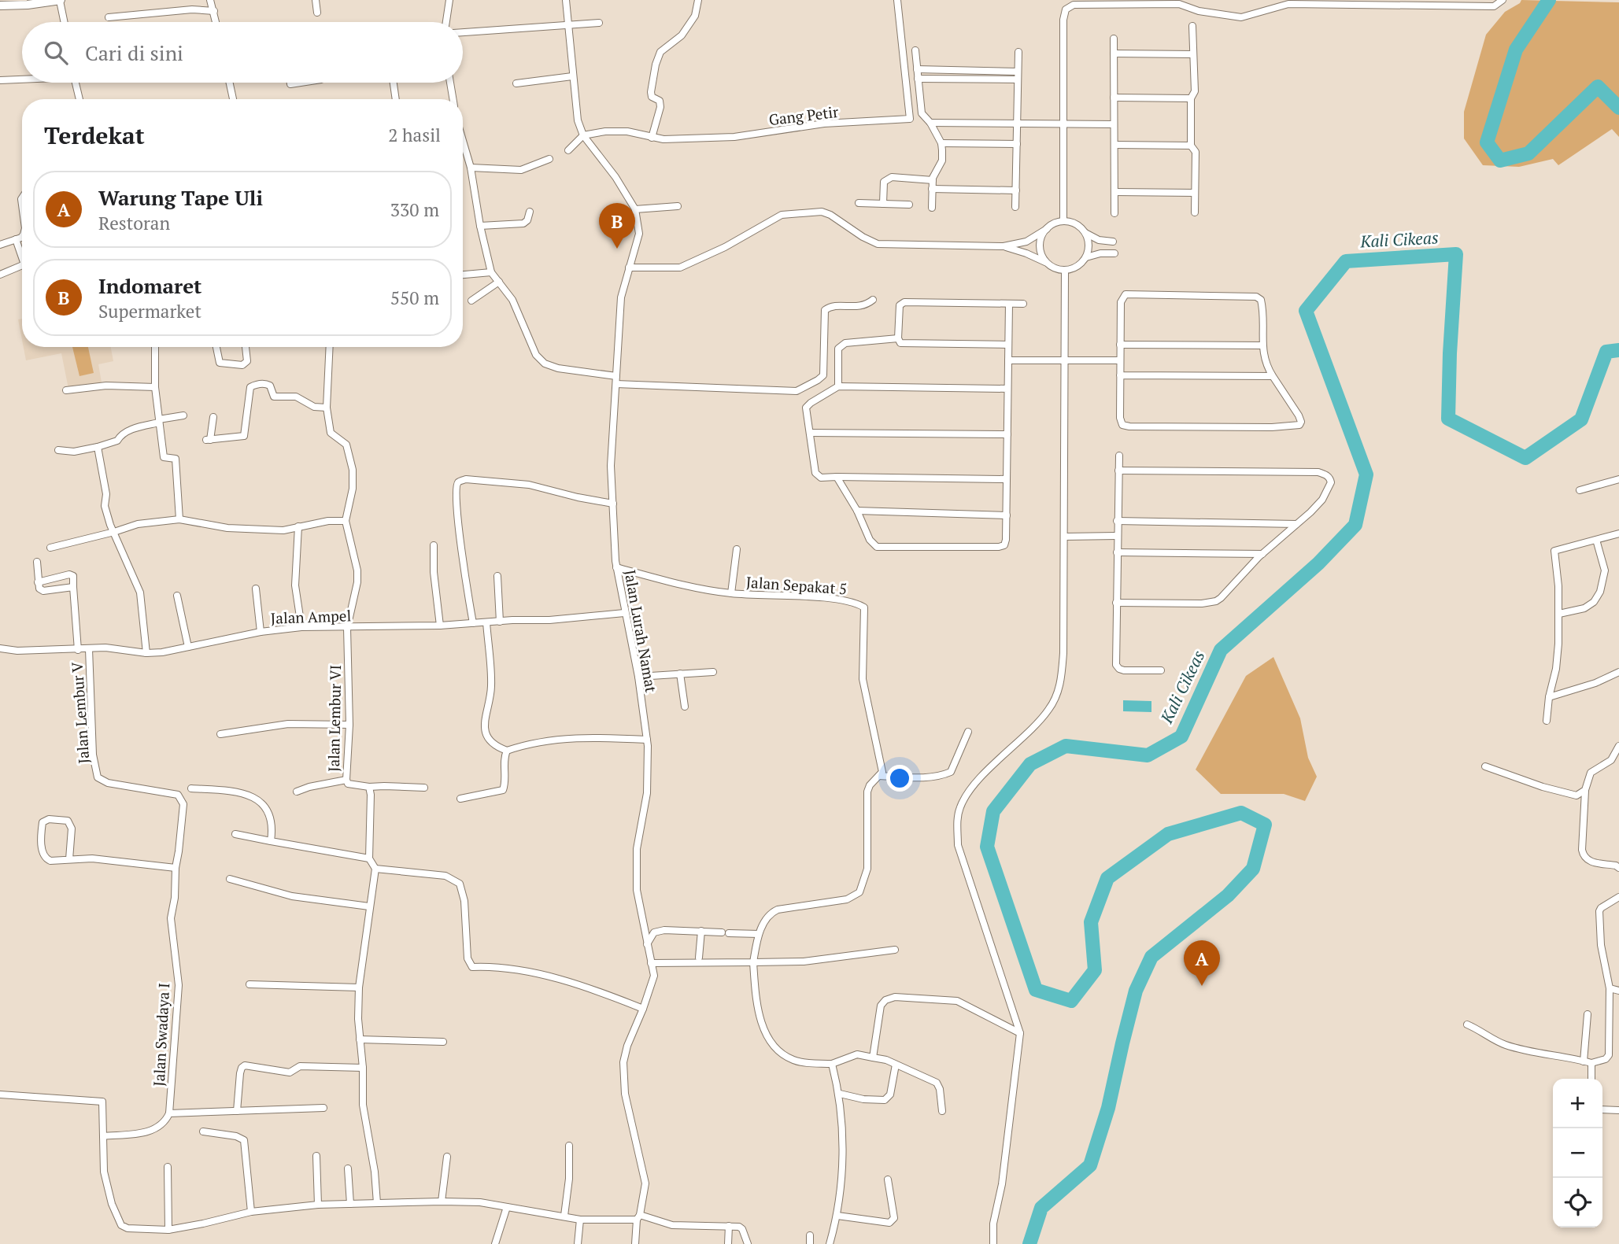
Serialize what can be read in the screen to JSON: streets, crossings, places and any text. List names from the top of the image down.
{
  "streets": {
    "street": [
      "Gang Petir",
      "Jalan Sepakat 5",
      "Jalan Ampel",
      "Jalan Lurah Namat",
      "Jalan Lembur V",
      "Jalan Lembur VI",
      "Jalan Swadaya I"
    ]
  },
  "crossings": [
    ["Gang Petir", "Jalan Lurah Namat"],
    ["Jalan Sepakat 5", "Jalan Lurah Namat"],
    ["Jalan Ampel", "Jalan Lurah Namat"],
    ["Jalan Ampel", "Jalan Lembur V"],
    ["Jalan Ampel", "Jalan Lembur VI"],
    ["Jalan Lembur V", "Jalan Swadaya I"]
  ],
  "water": ["Kali Cikeas"],
  "page": {
    "search": "Cari di sini",
    "heading": ["Terdekat", "2 hasil"],
    "list": [
      {
        "mark": "A",
        "name": "Warung Tape Uli",
        "note": "Restoran",
        "value": "330 m"
      },
      {
        "mark": "B",
        "name": "Indomaret",
        "note": "Supermarket",
        "value": "550 m"
      }
    ],
    "pins": ["B", "A"],
    "map_buttons": ["+", "−"]
  }
}
